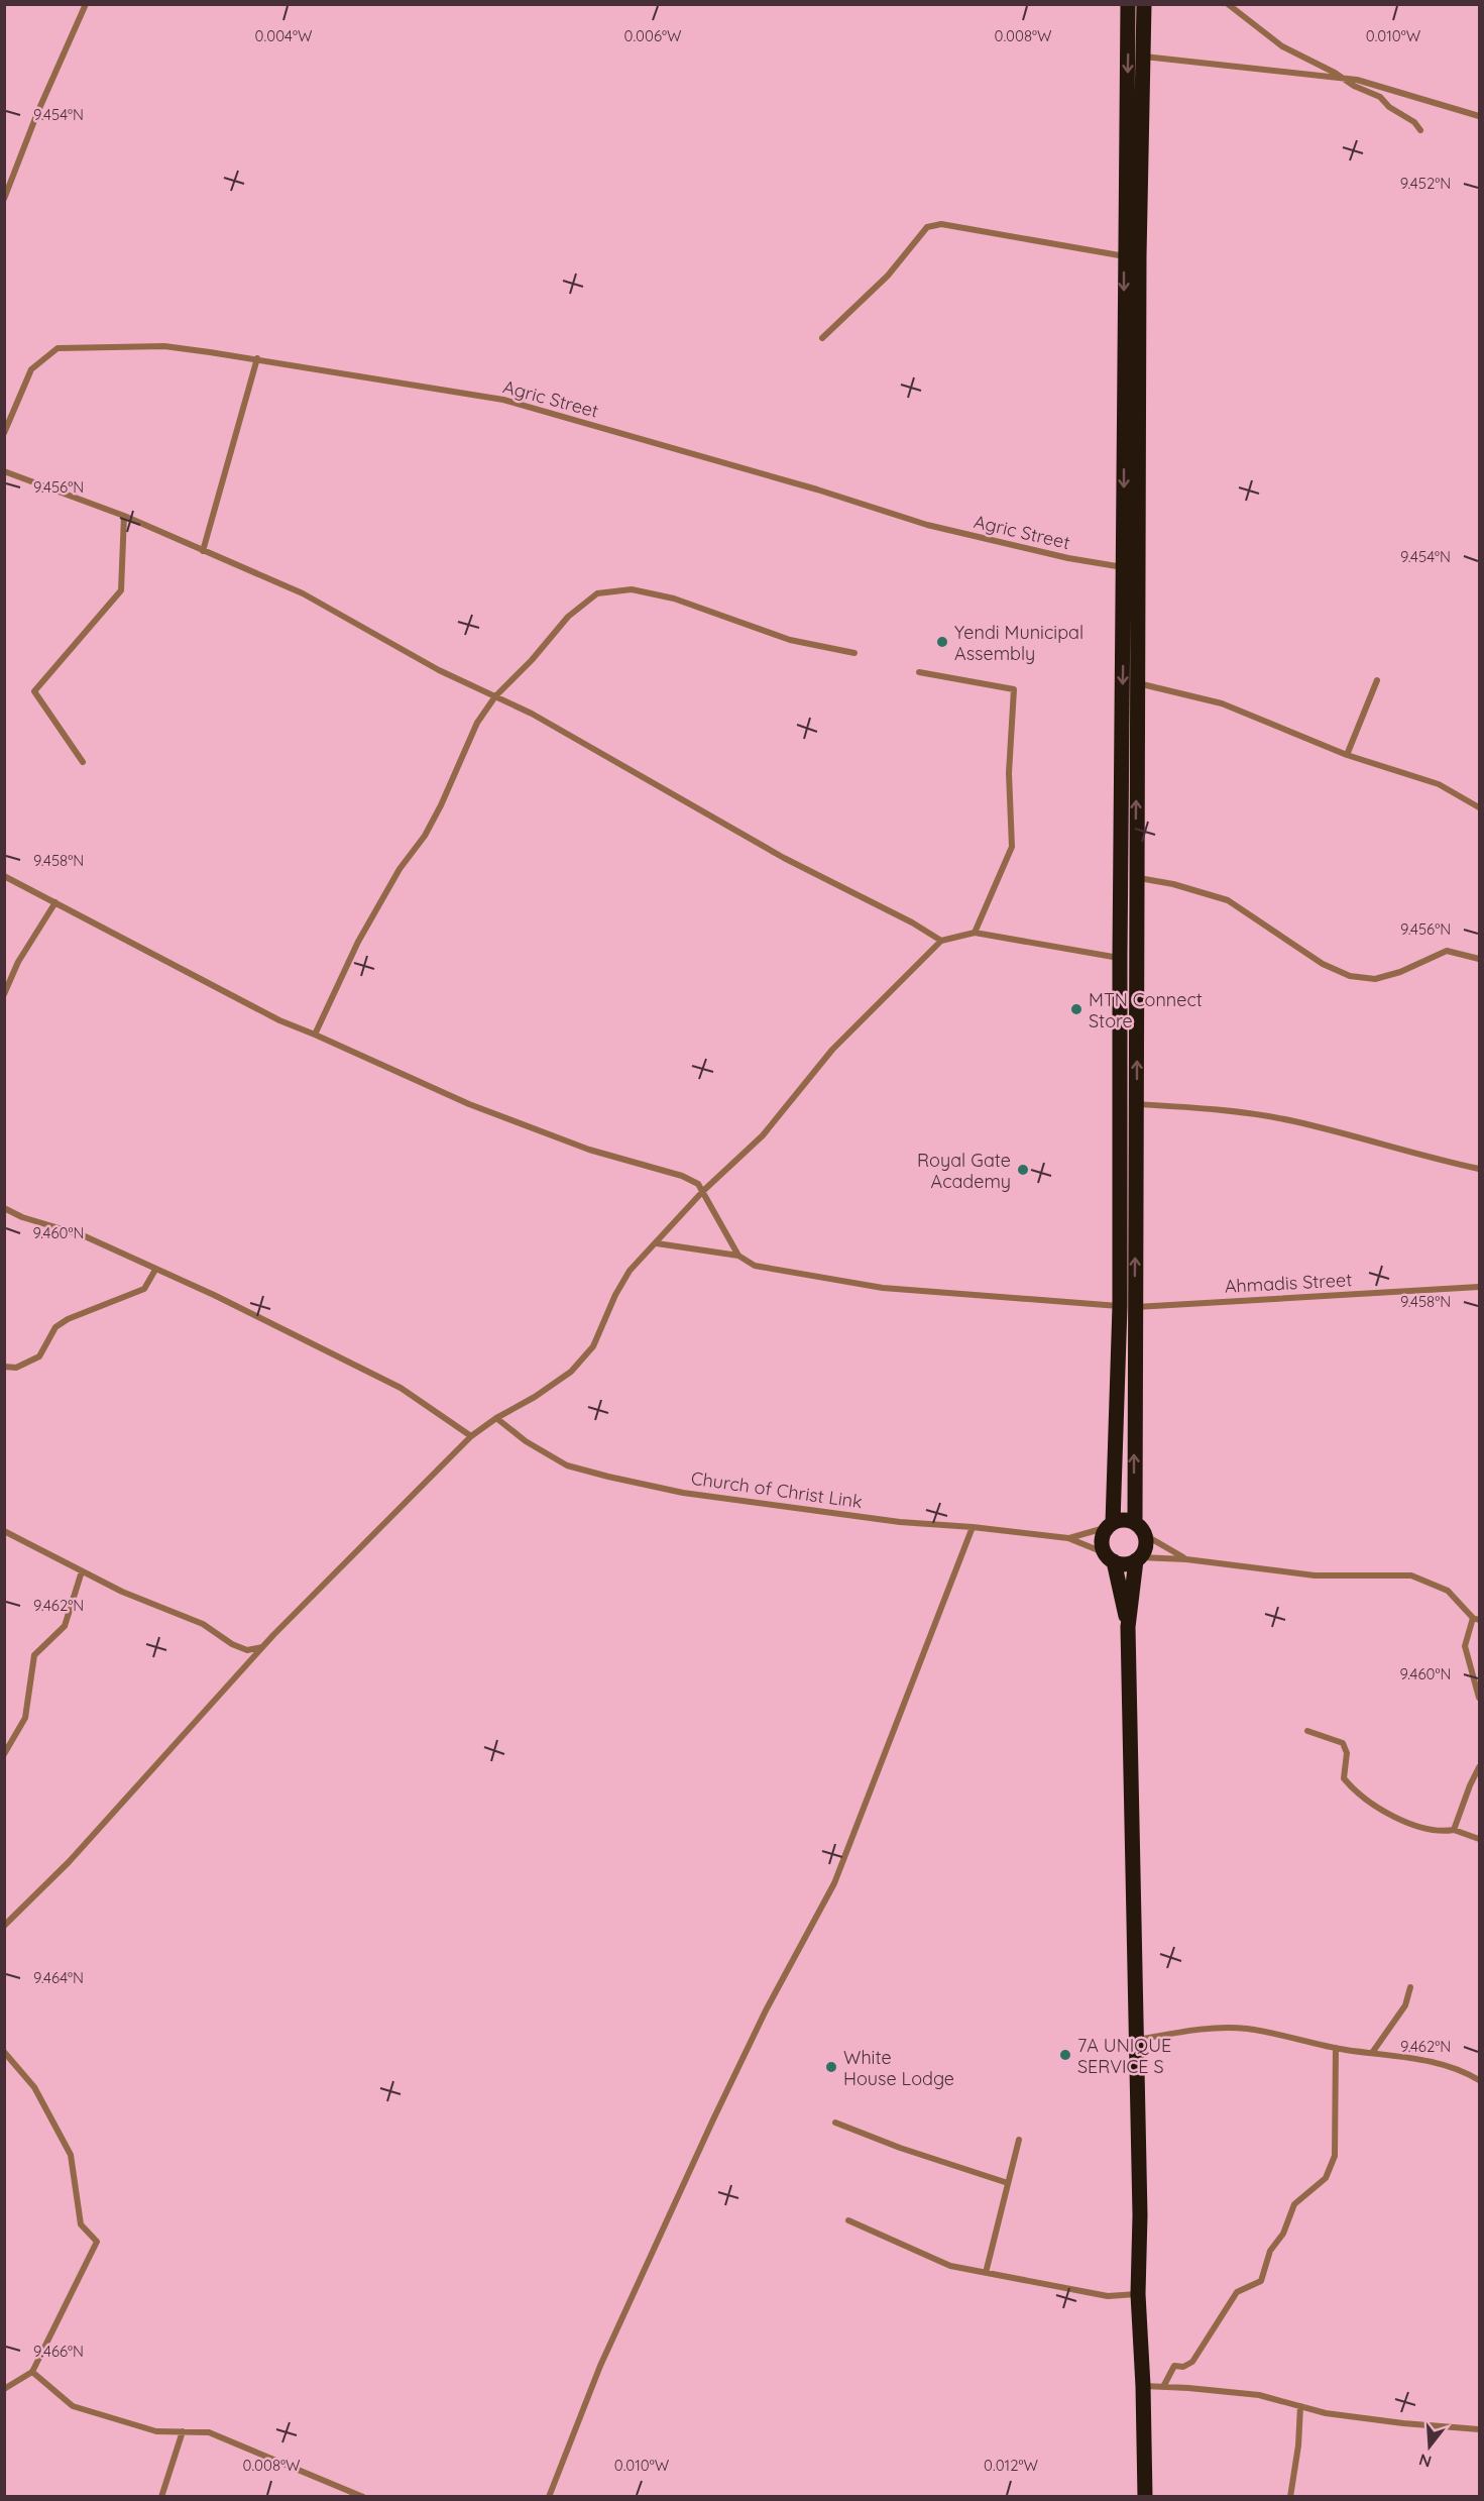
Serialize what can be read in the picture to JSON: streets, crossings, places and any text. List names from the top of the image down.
{
  "streets": {
    "street": ["Agric Street", "Ahmadis Street", "Church of Christ Link"]
  },
  "places": [
    "Yendi Municipal Assembly",
    "MTN Connect Store",
    "Royal Gate Academy",
    "7A UNIQUE SERVICE S",
    "White House Lodge"
  ],
  "north": "bottom",
  "coordinates": [
    "0.004°W",
    "0.006°W",
    "0.008°W",
    "0.010°W",
    "9.454°N",
    "9.452°N",
    "9.456°N",
    "9.458°N",
    "9.460°N",
    "9.462°N",
    "9.464°N",
    "9.466°N",
    "0.012°W"
  ]
}
